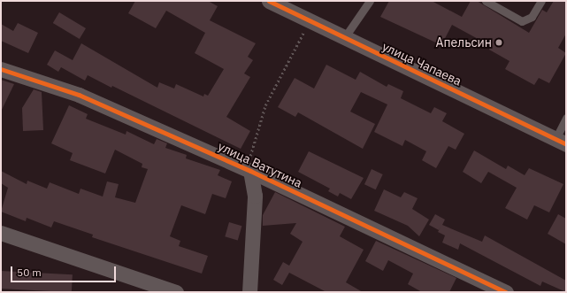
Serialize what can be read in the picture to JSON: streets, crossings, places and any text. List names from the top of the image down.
{
  "streets": {
    "street": ["улица Чапаева", "улица Ватутина"]
  },
  "places": ["Апельсин"],
  "scale_bar": "50 m"
}
